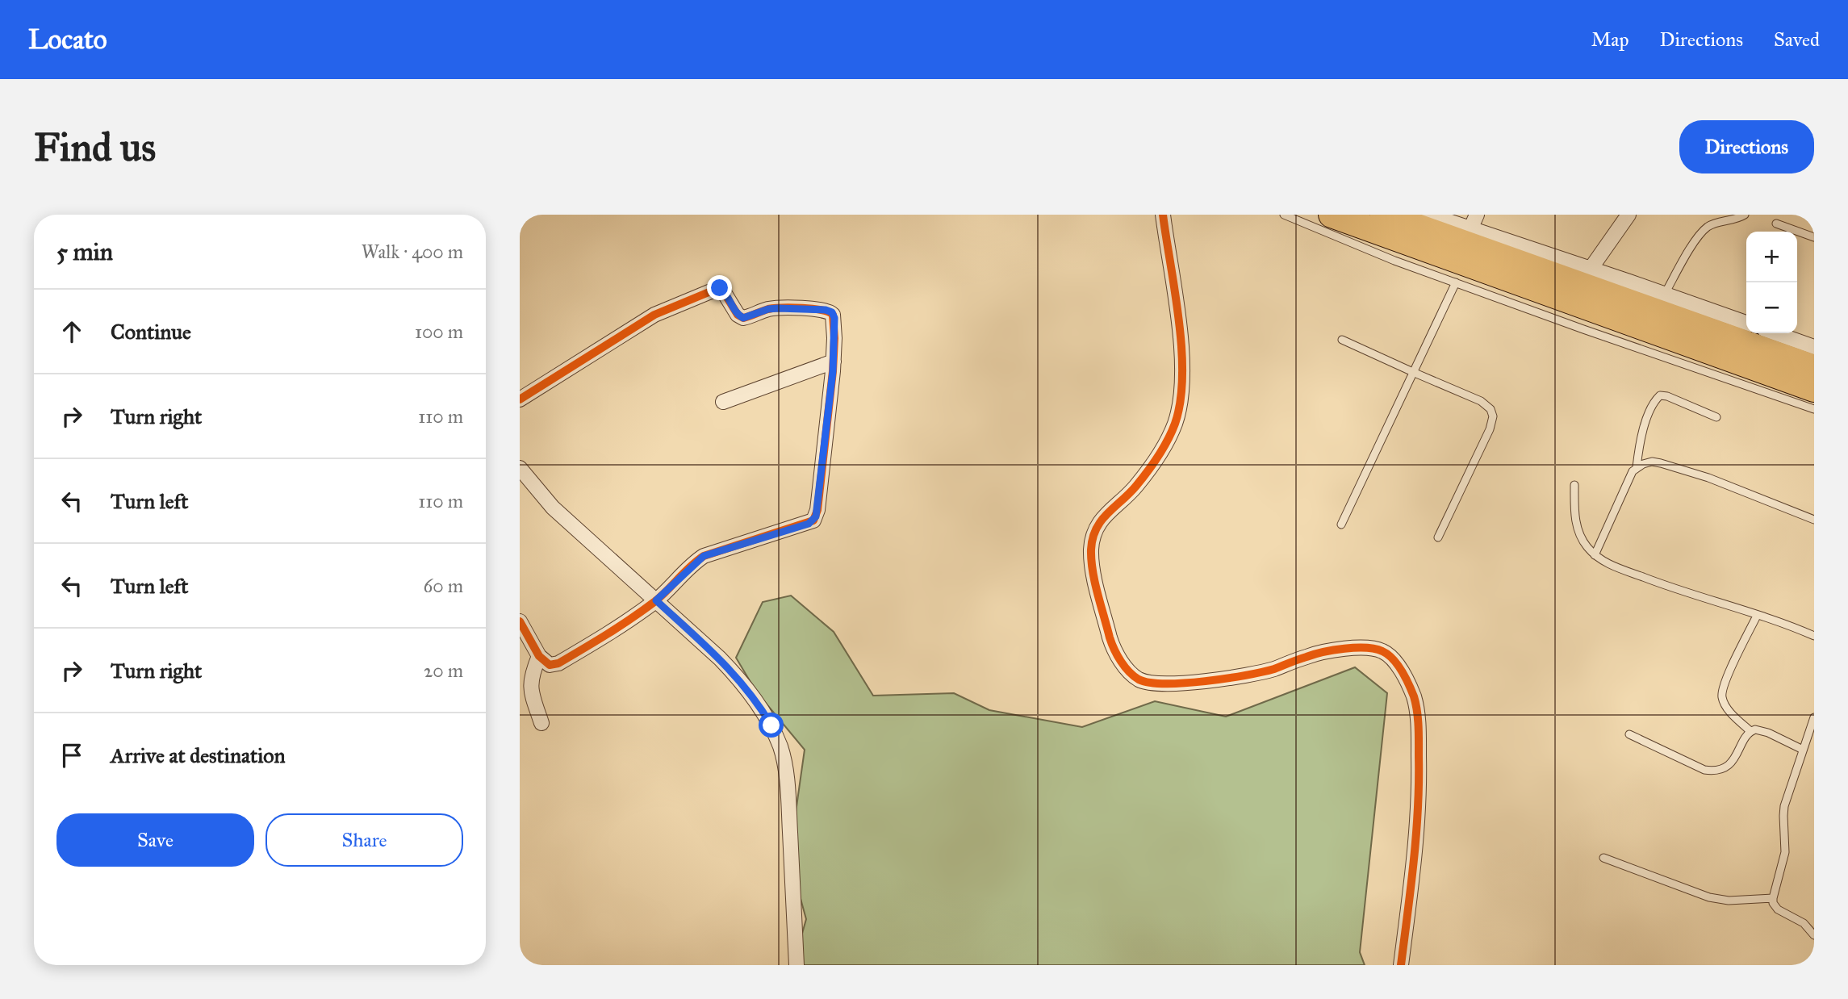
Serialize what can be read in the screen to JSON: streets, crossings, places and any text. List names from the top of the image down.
{
  "page": {
    "header": "Locato",
    "nav": ["Map", "Directions", "Saved"],
    "buttons": [
      "Directions",
      ["Save", "Share"]
    ],
    "title": "Find us",
    "heading": ["5 min", "Walk · 400 m"],
    "map_buttons": ["+", "−"],
    "list": [
      ["Continue", "100 m"],
      ["Turn right", "110 m"],
      ["Turn left", "110 m"],
      ["Turn left", "60 m"],
      ["Turn right", "20 m"],
      "Arrive at destination"
    ]
  }
}
